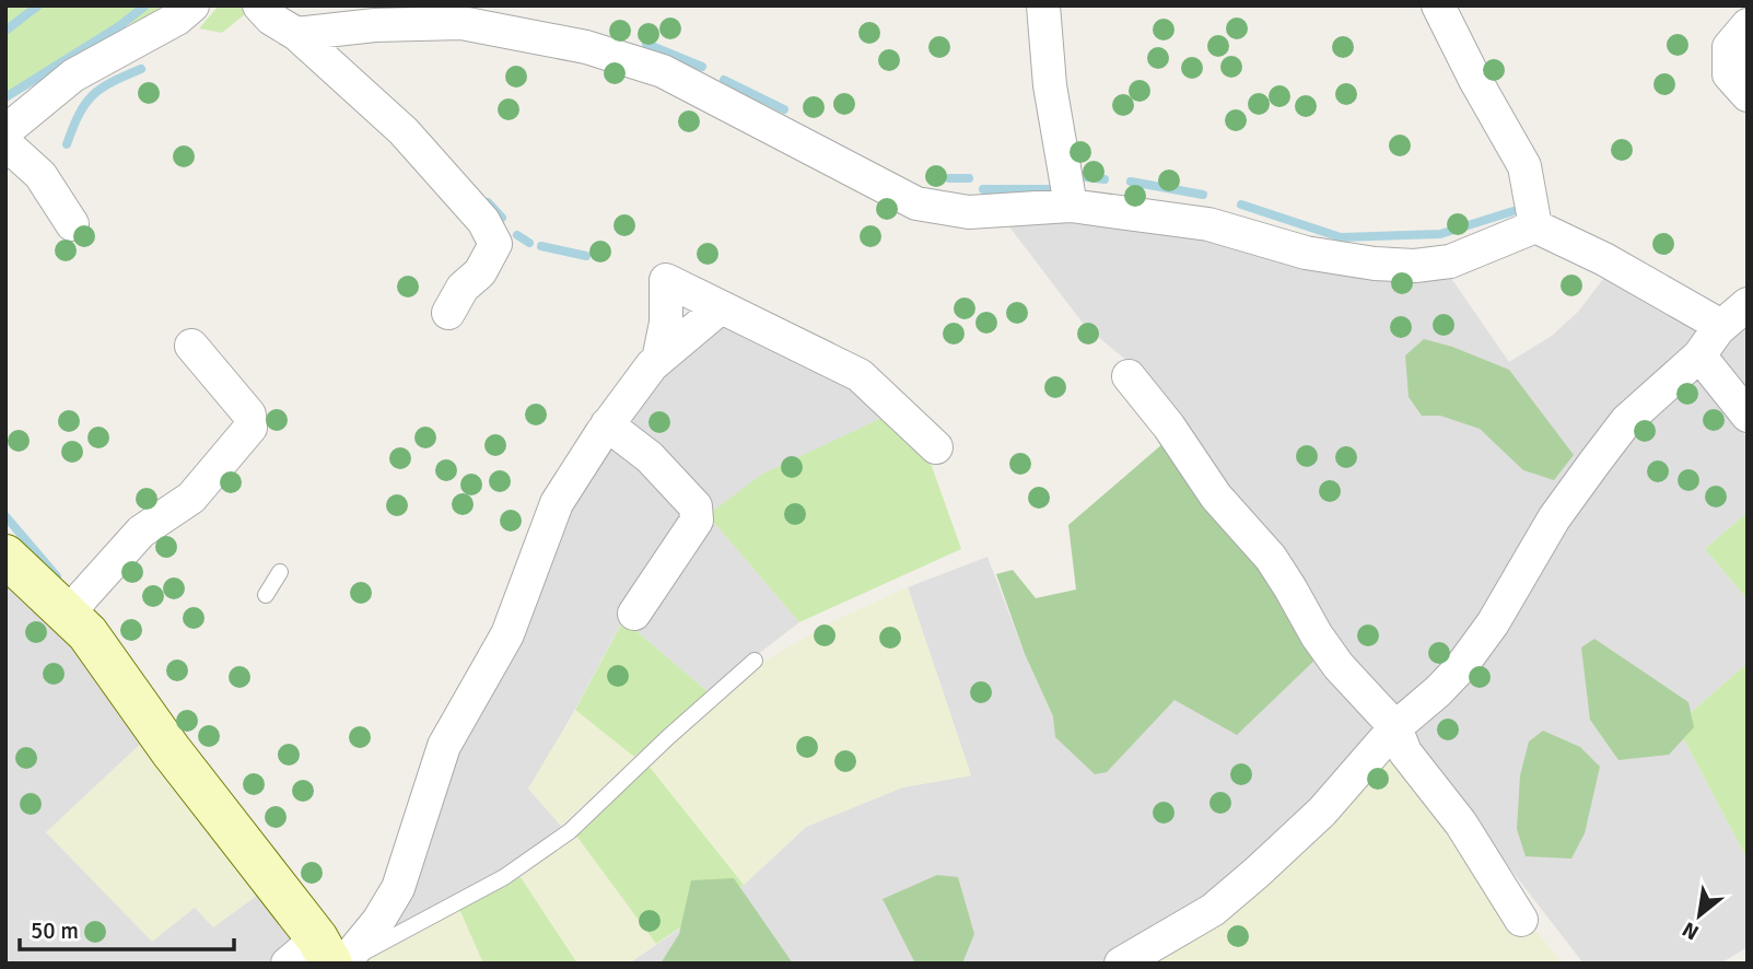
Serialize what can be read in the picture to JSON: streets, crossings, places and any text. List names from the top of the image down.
{
  "scale_bar": "50 m",
  "north": "bottom left"
}
